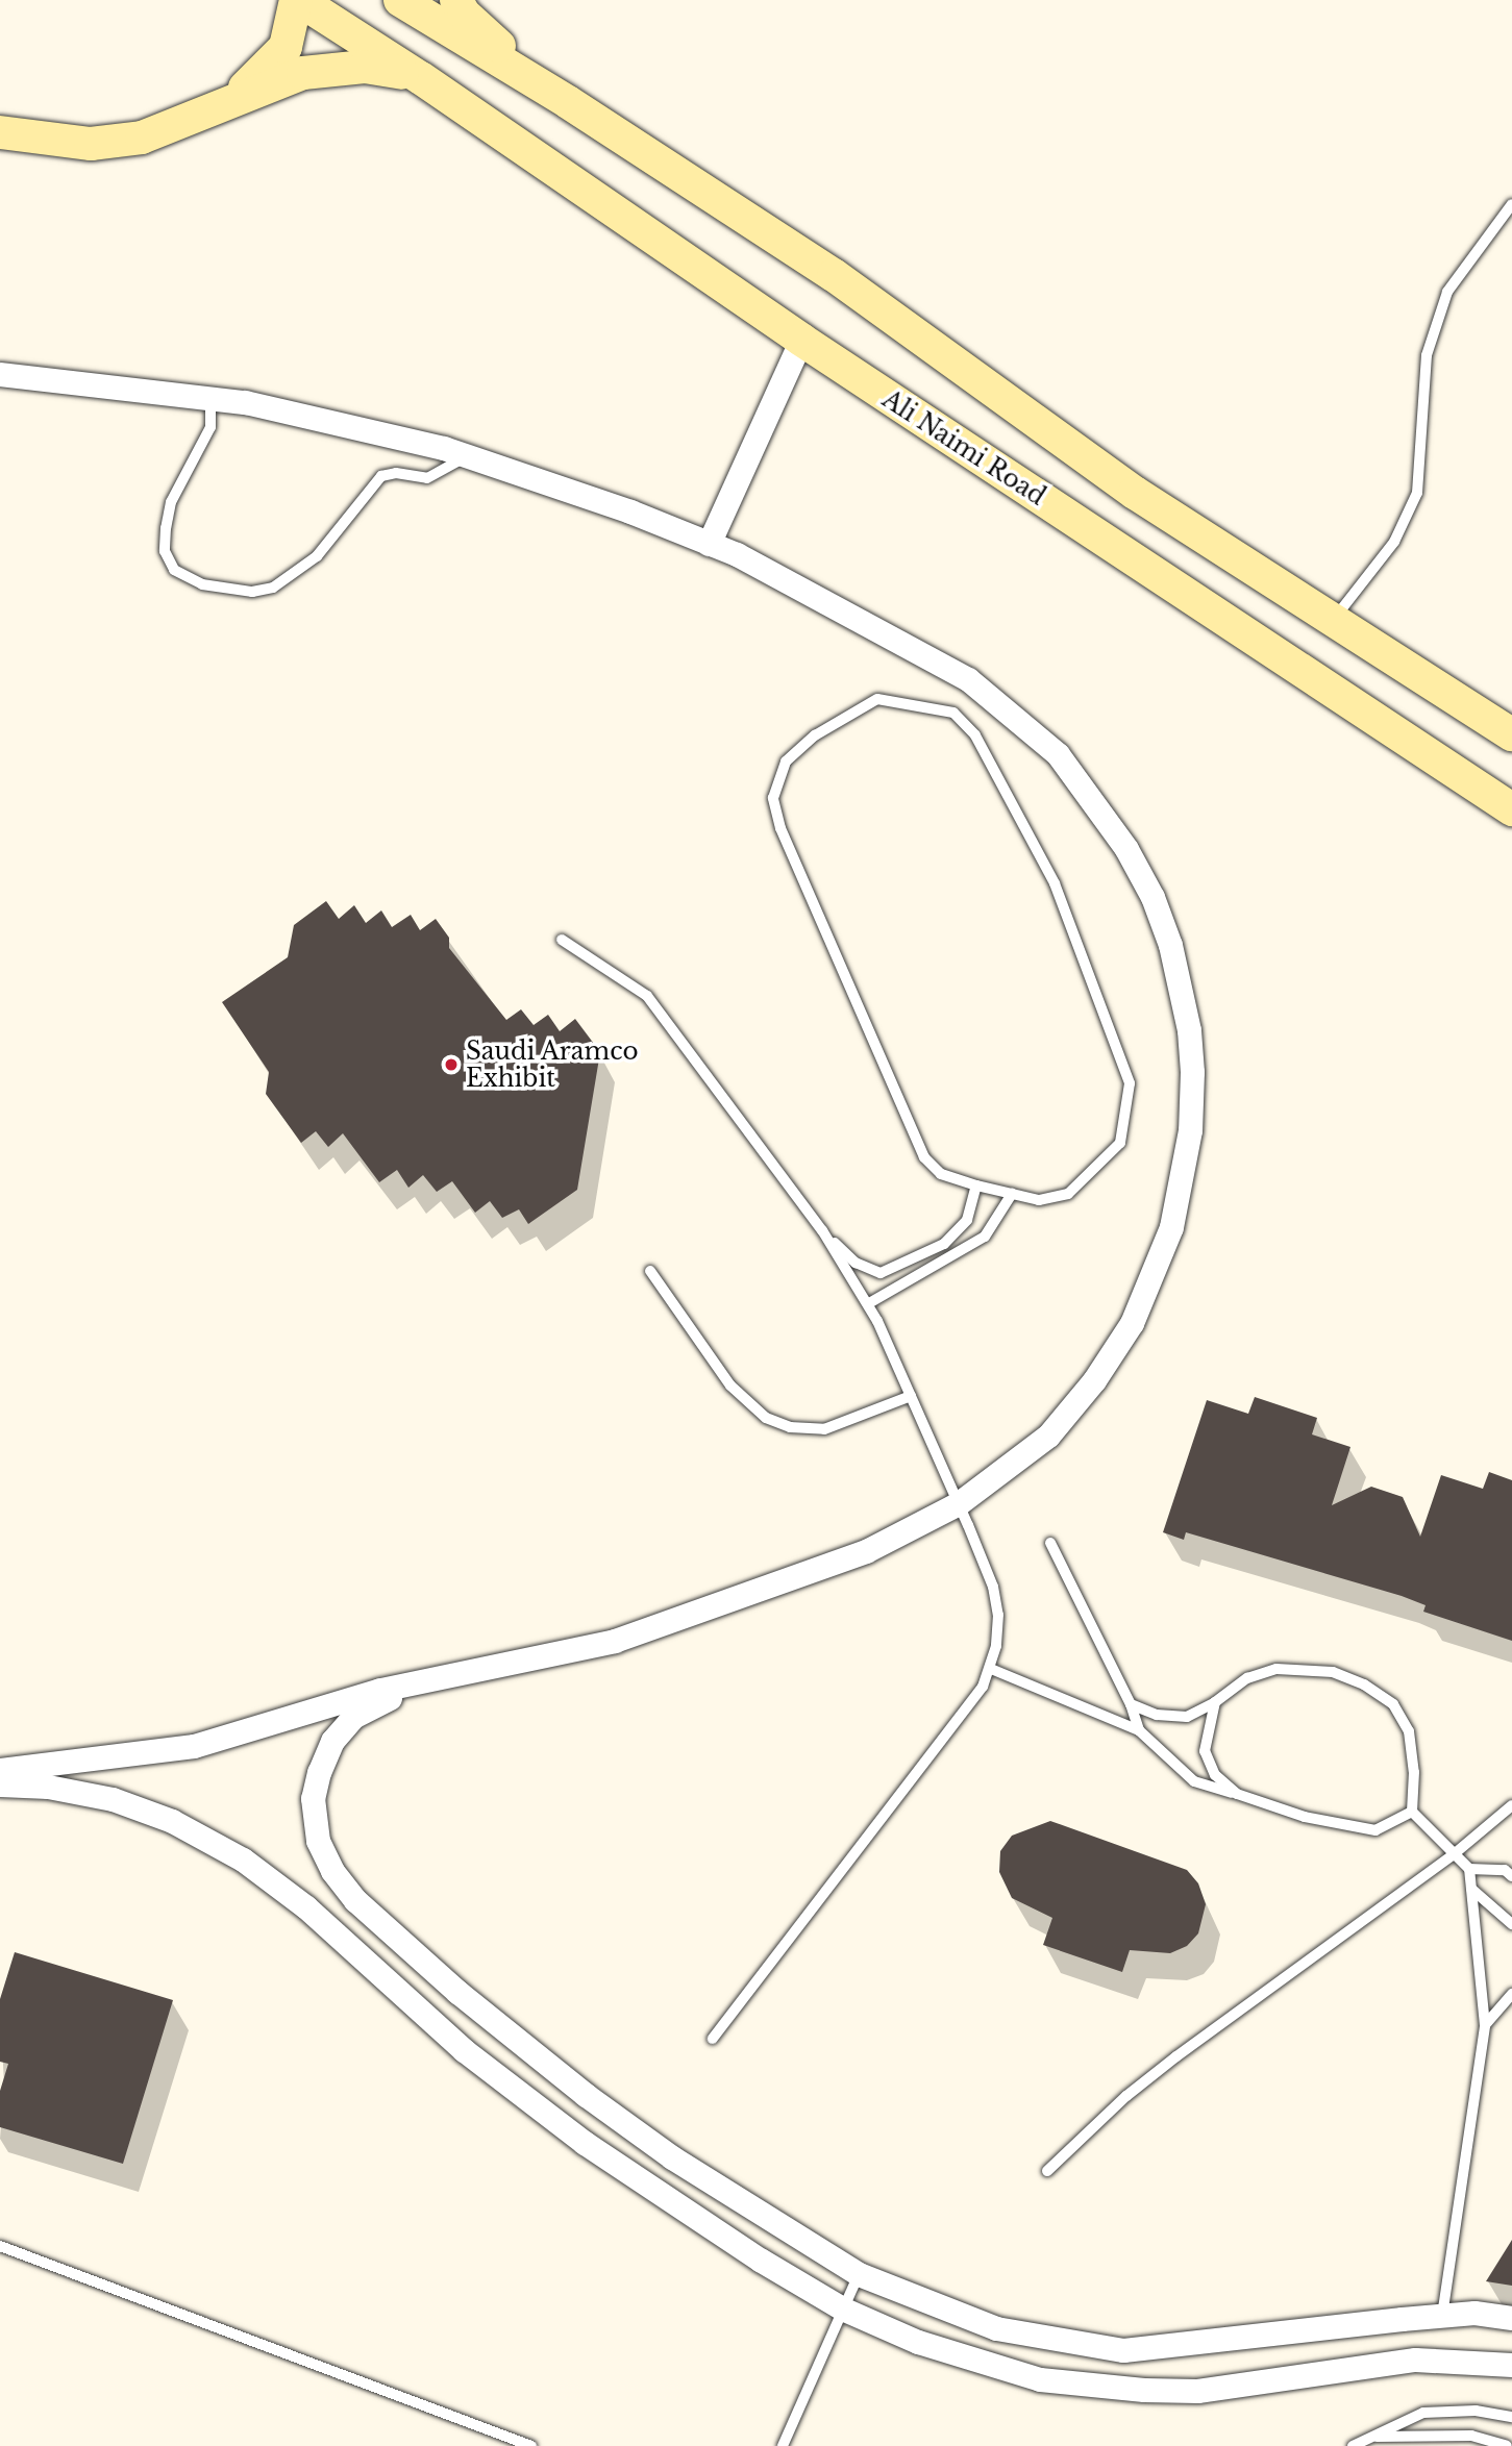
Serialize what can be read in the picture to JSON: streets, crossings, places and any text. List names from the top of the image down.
{
  "streets": {
    "main road": ["Ali Naimi Road"]
  },
  "places": ["Saudi Aramco Exhibit"]
}
